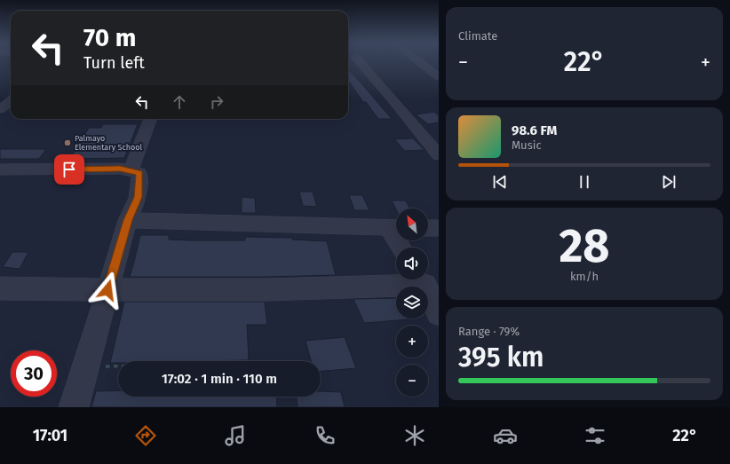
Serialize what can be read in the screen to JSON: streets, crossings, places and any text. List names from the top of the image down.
{
  "places": ["Palmayo Elementary School"],
  "north": "top left",
  "page": {
    "tile": [
      "Climate",
      ["28", "km/h"],
      ["Range · 79%", "395 km"]
    ],
    "turn": ["70 m", "Turn left"],
    "heat": ["−", "22°", "+"],
    "song": ["98.6 FM", "Music"],
    "map_buttons": ["+", "−"],
    "limit": "30",
    "trip": "17:02 · 1 min · 110 m",
    "tabs": ["17:01", "22°"]
  }
}
